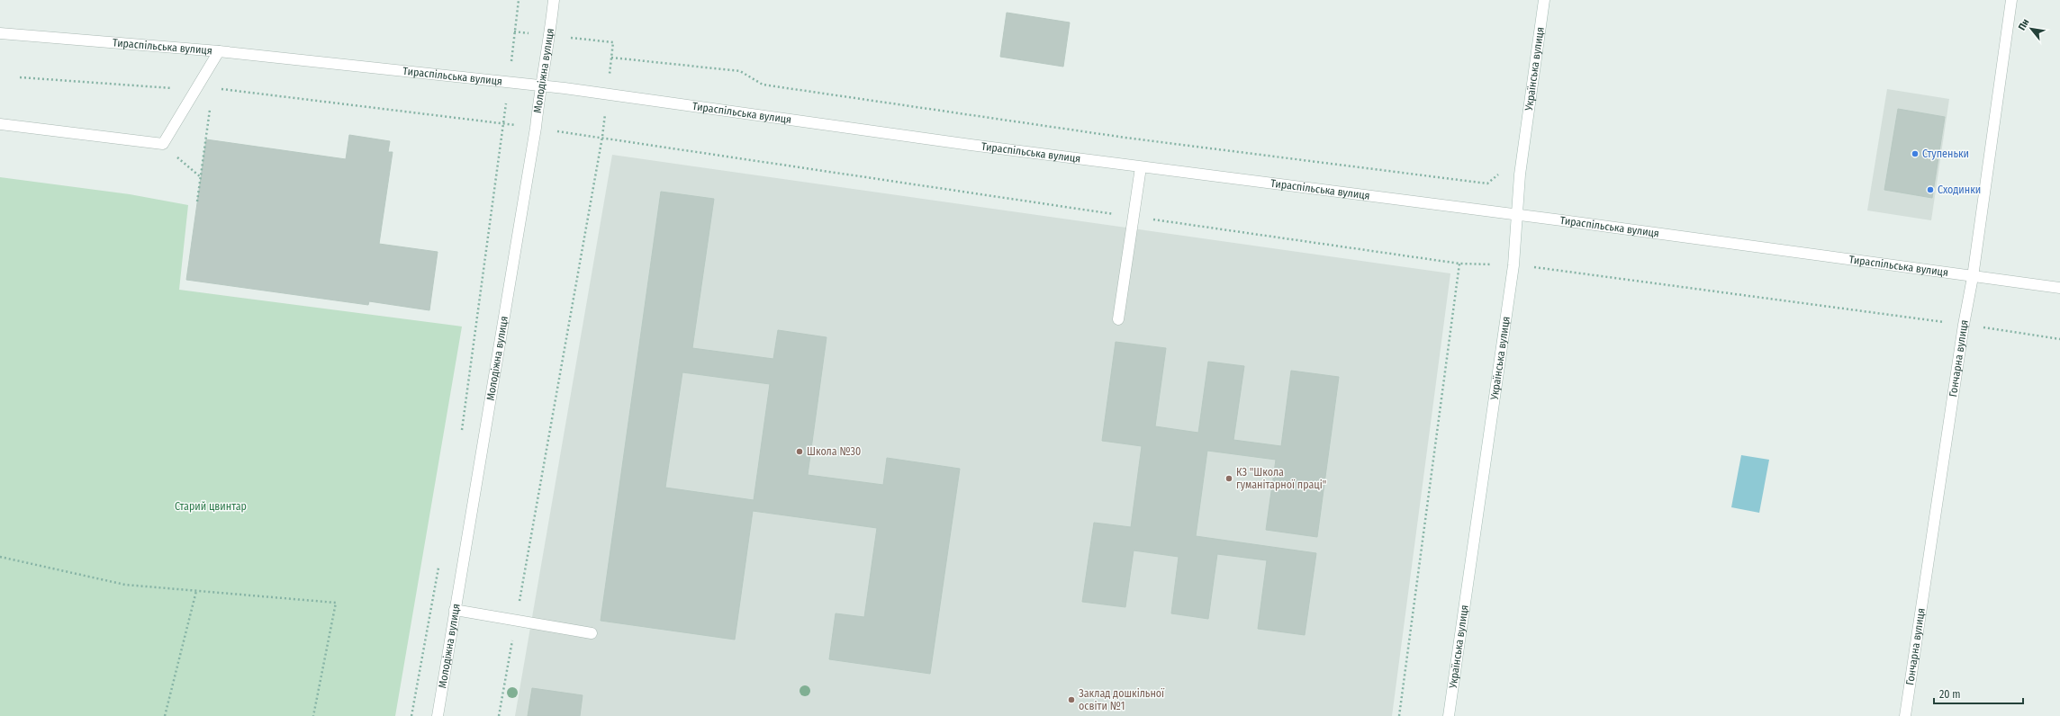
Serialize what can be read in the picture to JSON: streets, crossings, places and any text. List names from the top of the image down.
{
  "streets": {
    "street": [
      "Тираспільська вулиця",
      "Українська вулиця",
      "Молодіжна вулиця",
      "Гончарна вулиця"
    ]
  },
  "crossings": [
    ["Тираспільська вулиця", "Українська вулиця"],
    ["Тираспільська вулиця", "Молодіжна вулиця"],
    ["Тираспільська вулиця", "Гончарна вулиця"]
  ],
  "parks": ["Старий цвинтар"],
  "places": [
    "Ступеньки",
    "Сходинки",
    "Школа №30",
    "КЗ \"Школа гуманітарної праці\"",
    "Заклад дошкільної освіти №1"
  ],
  "scale_bar": "20 m",
  "north": "top left"
}
